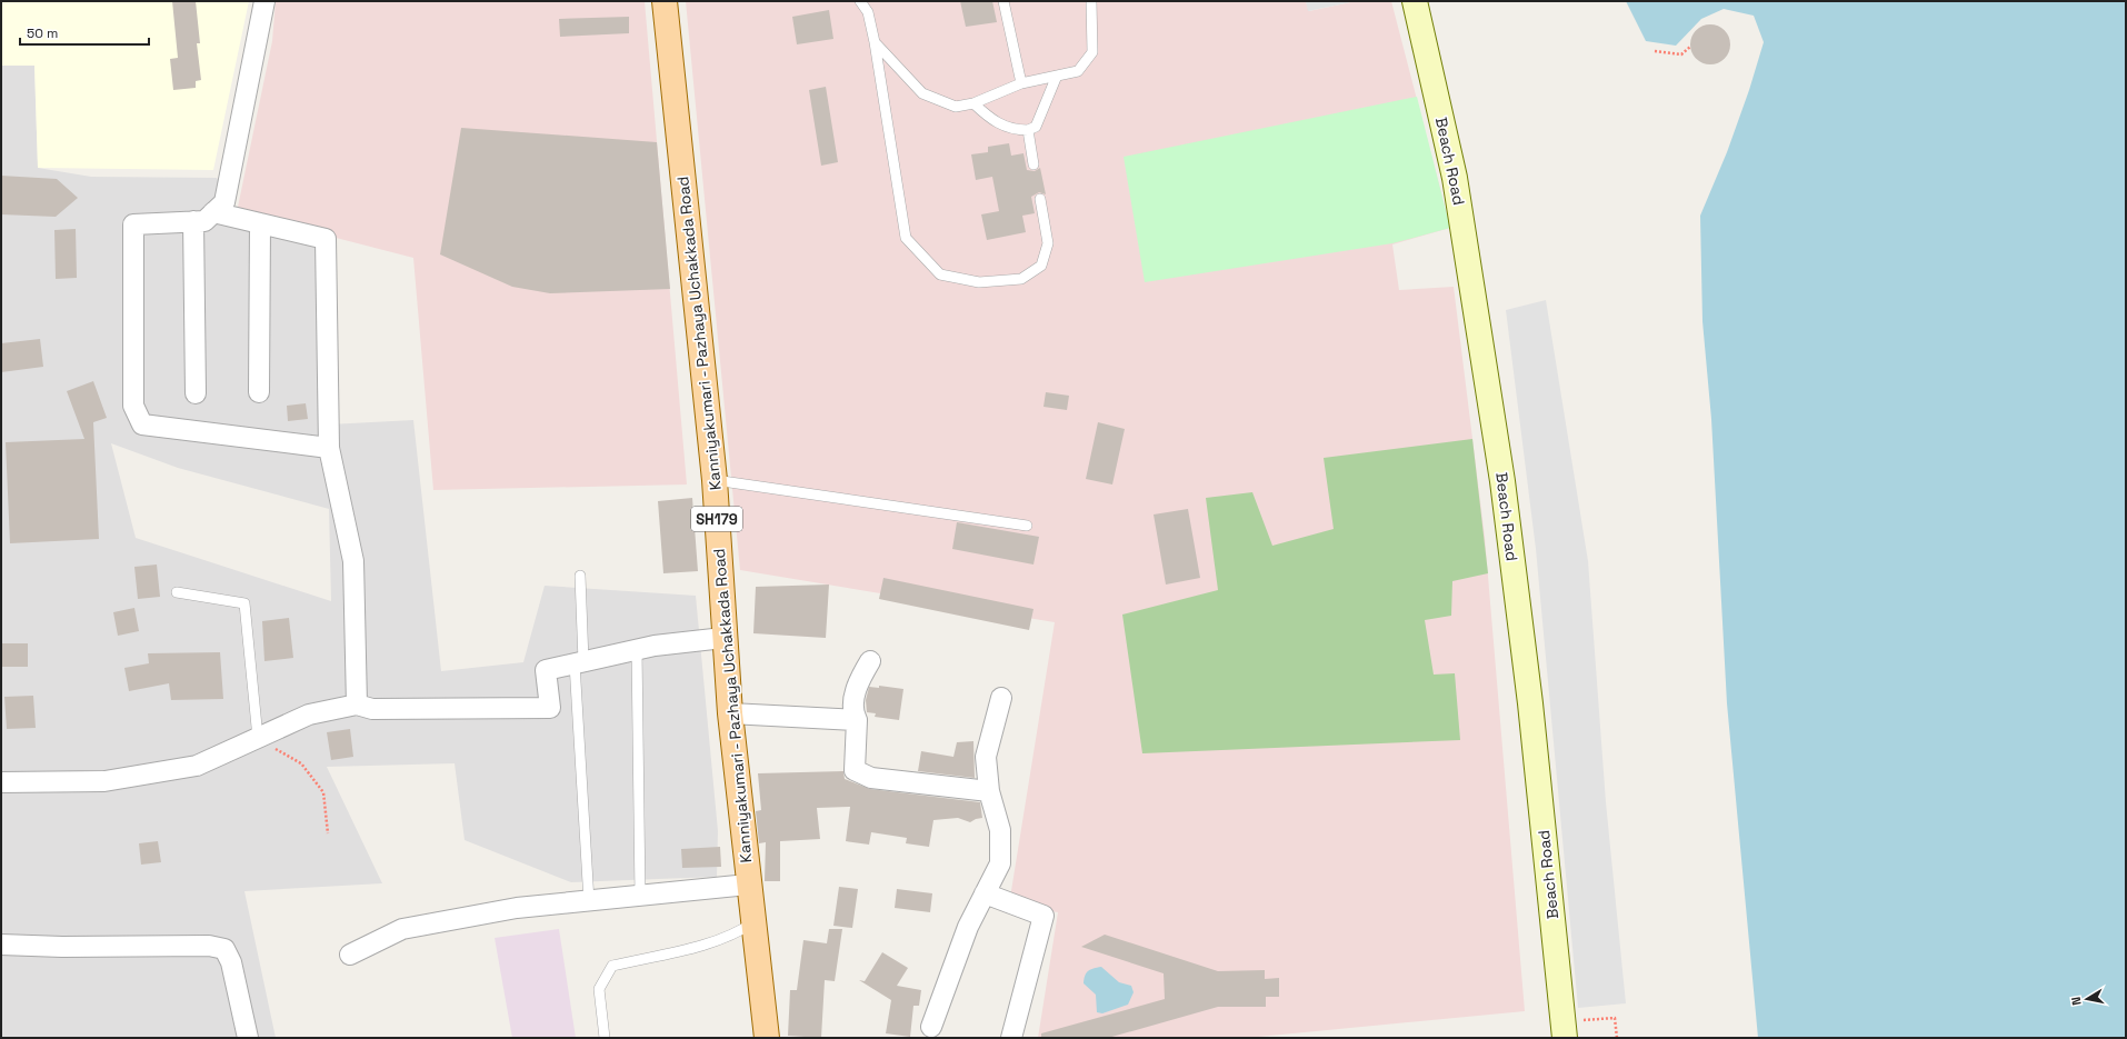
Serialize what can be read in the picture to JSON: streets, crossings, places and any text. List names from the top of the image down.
{
  "streets": {
    "main road": ["Kanniyakumari - Pazhaya Uchakkada Road", "SH179"],
    "street": ["Beach Road"]
  },
  "scale_bar": "50 m",
  "north": "left"
}
